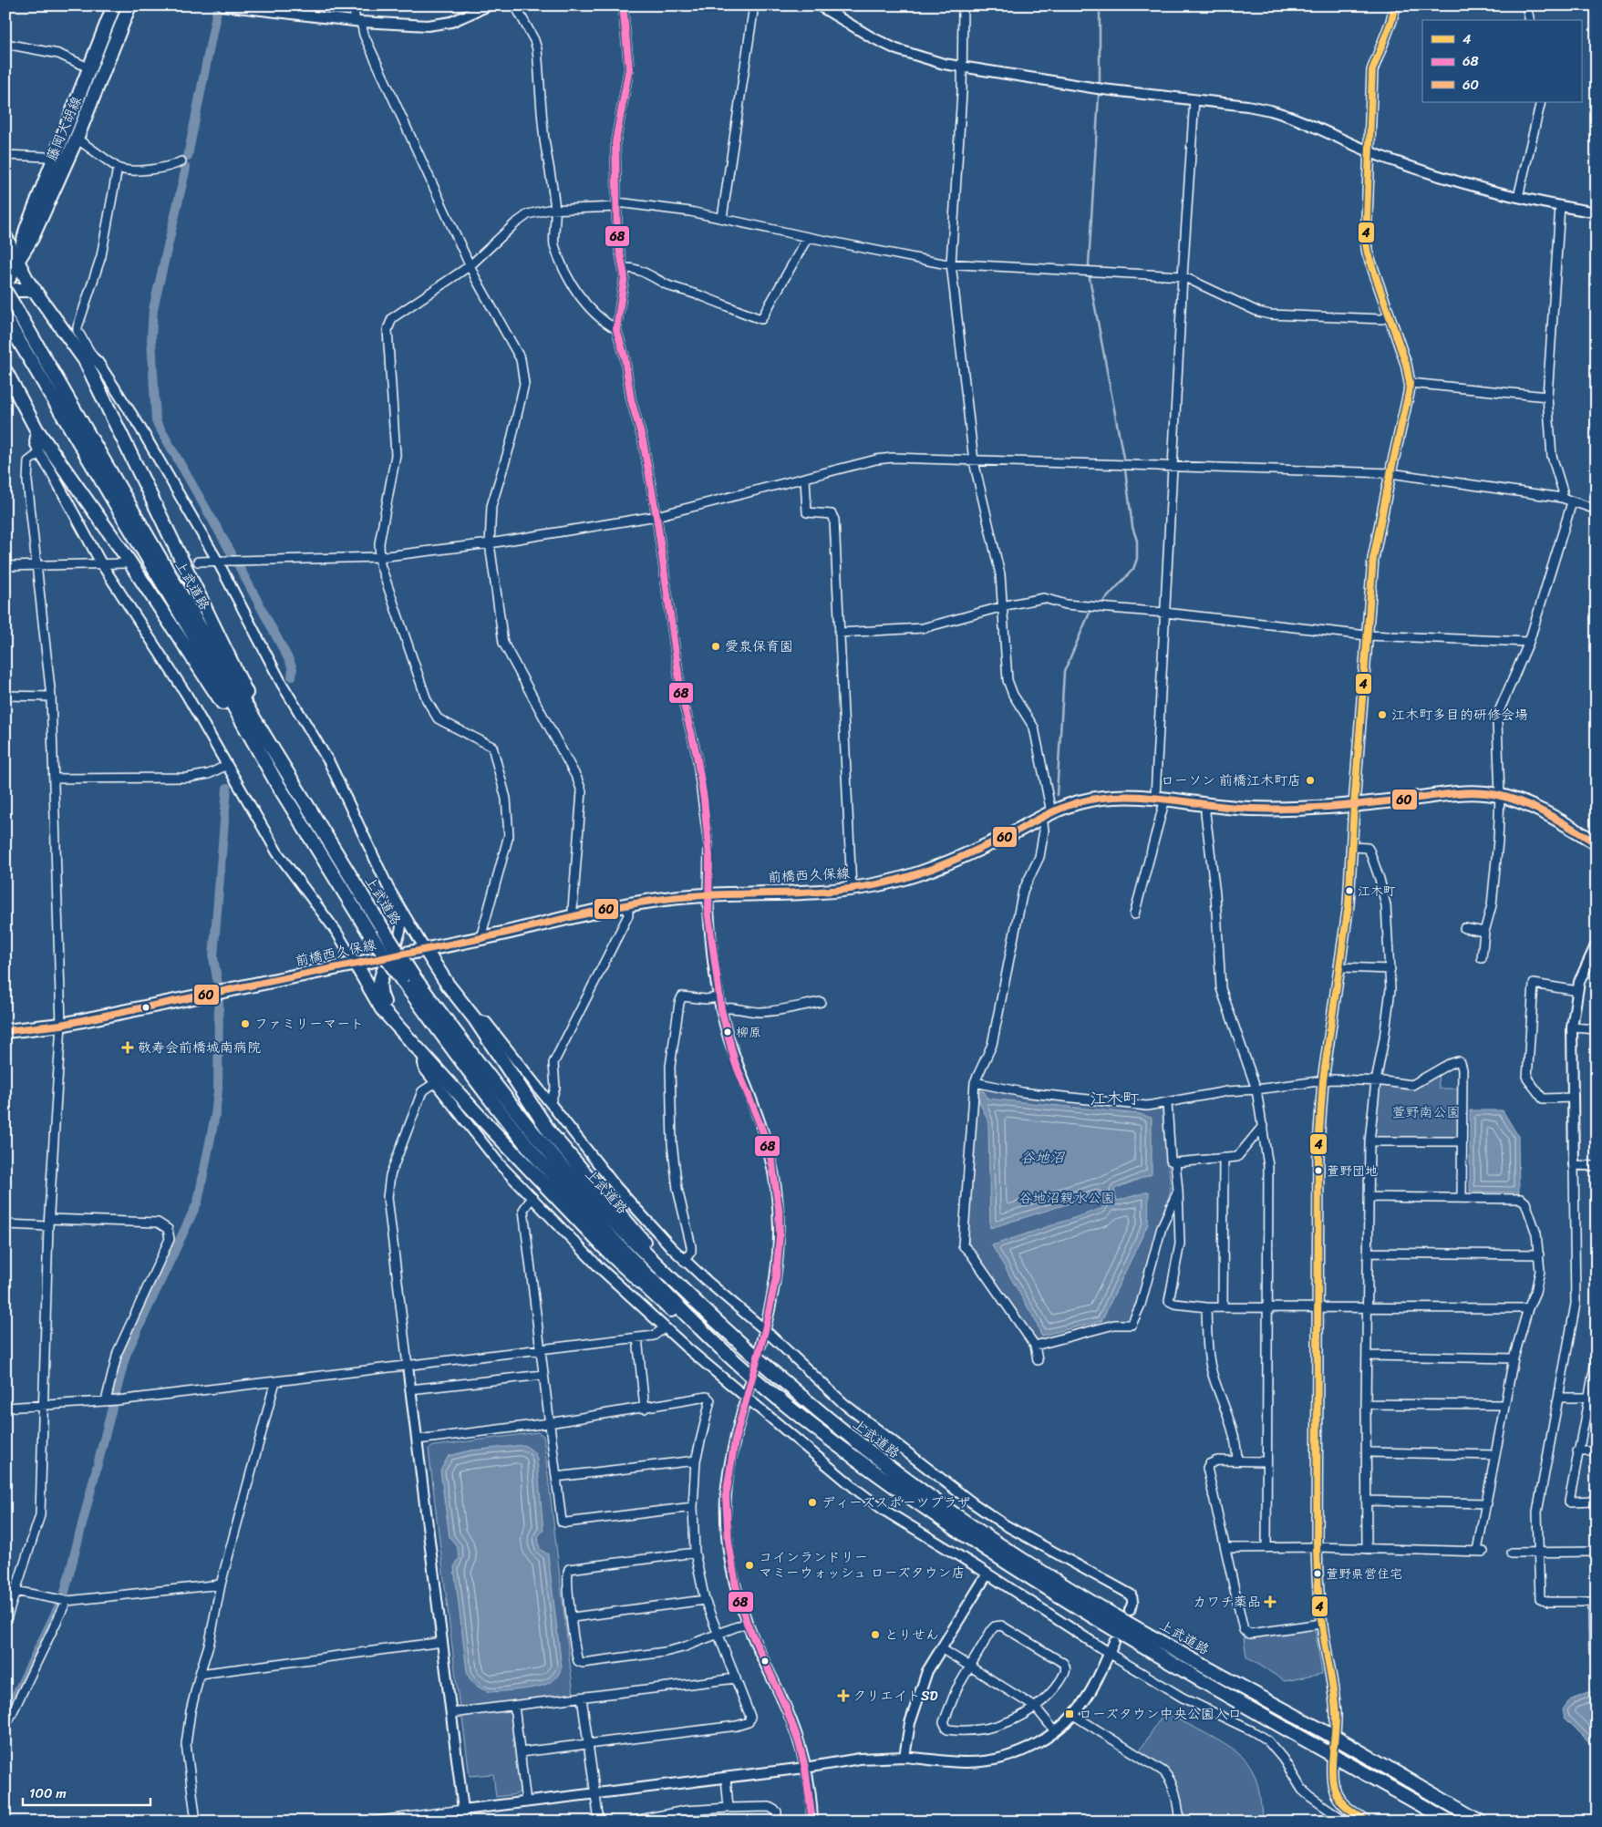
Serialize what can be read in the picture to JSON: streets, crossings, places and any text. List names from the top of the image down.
{
  "streets": {
    "main road": ["藤岡大胡線", "上武道路", "前橋西久保線"]
  },
  "districts": ["江木町"],
  "water": ["谷地沼"],
  "parks": ["萱野南公園", "谷地沼親水公園"],
  "places": {
    "other": [
      "愛泉保育園",
      "江木町多目的研修会場",
      "ローソン 前橋江木町店",
      "江木町",
      "ファミリーマート",
      "柳原",
      "萱野団地",
      "ディーズスポーツプラザ",
      "コインランドリー マミーウォッシュ ローズタウン店",
      "萱野県営住宅",
      "とりせん"
    ],
    "health": ["敬寿会前橋城南病院", "カワチ薬品", "クリエイトSD"],
    "transit": ["ローズタウン中央公園入口"]
  },
  "lines": ["transit line 4", "transit line 68", "transit line 60"],
  "legend": ["4", "68", "60"],
  "scale_bar": "100 m"
}
